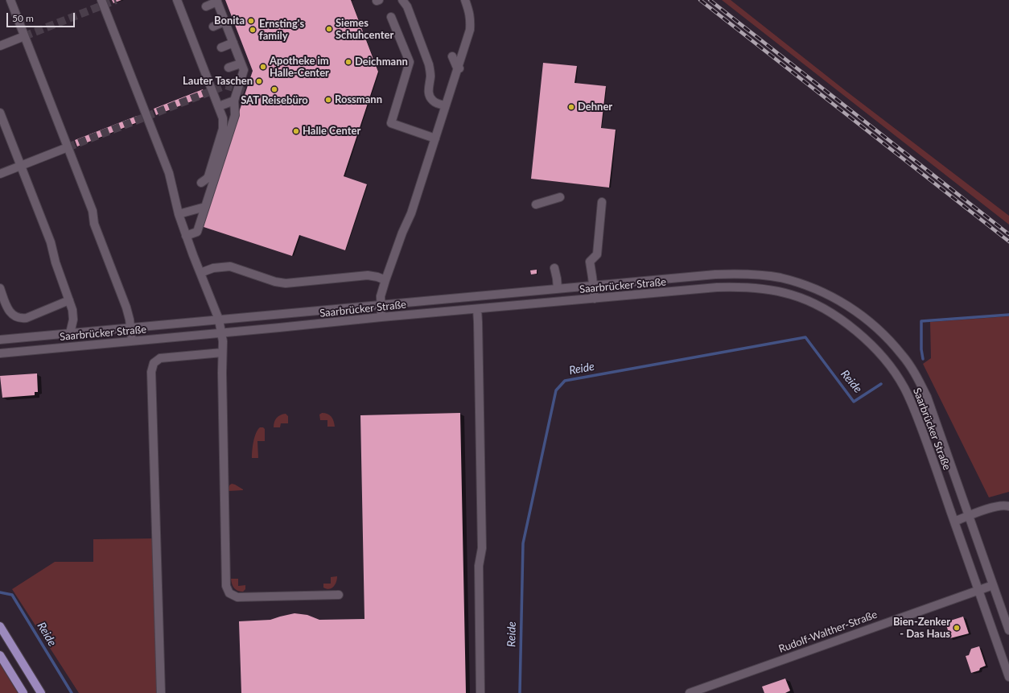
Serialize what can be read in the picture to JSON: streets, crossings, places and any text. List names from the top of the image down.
{
  "streets": {
    "street": ["Saarbrücker Straße", "Rudolf-Walther-Straße"]
  },
  "crossings": [
    ["Saarbrücker Straße", "Rudolf-Walther-Straße"]
  ],
  "water": ["Reide"],
  "places": [
    "Bonita",
    "Siemes Schuhcenter",
    "Ernsting's family",
    "Deichmann",
    "Apotheke im Halle-Center",
    "Lauter Taschen",
    "SAT Reisebüro",
    "Rossmann",
    "Dehner",
    "Halle Center",
    "Bien-Zenker - Das Haus"
  ],
  "scale_bar": "50 m"
}
